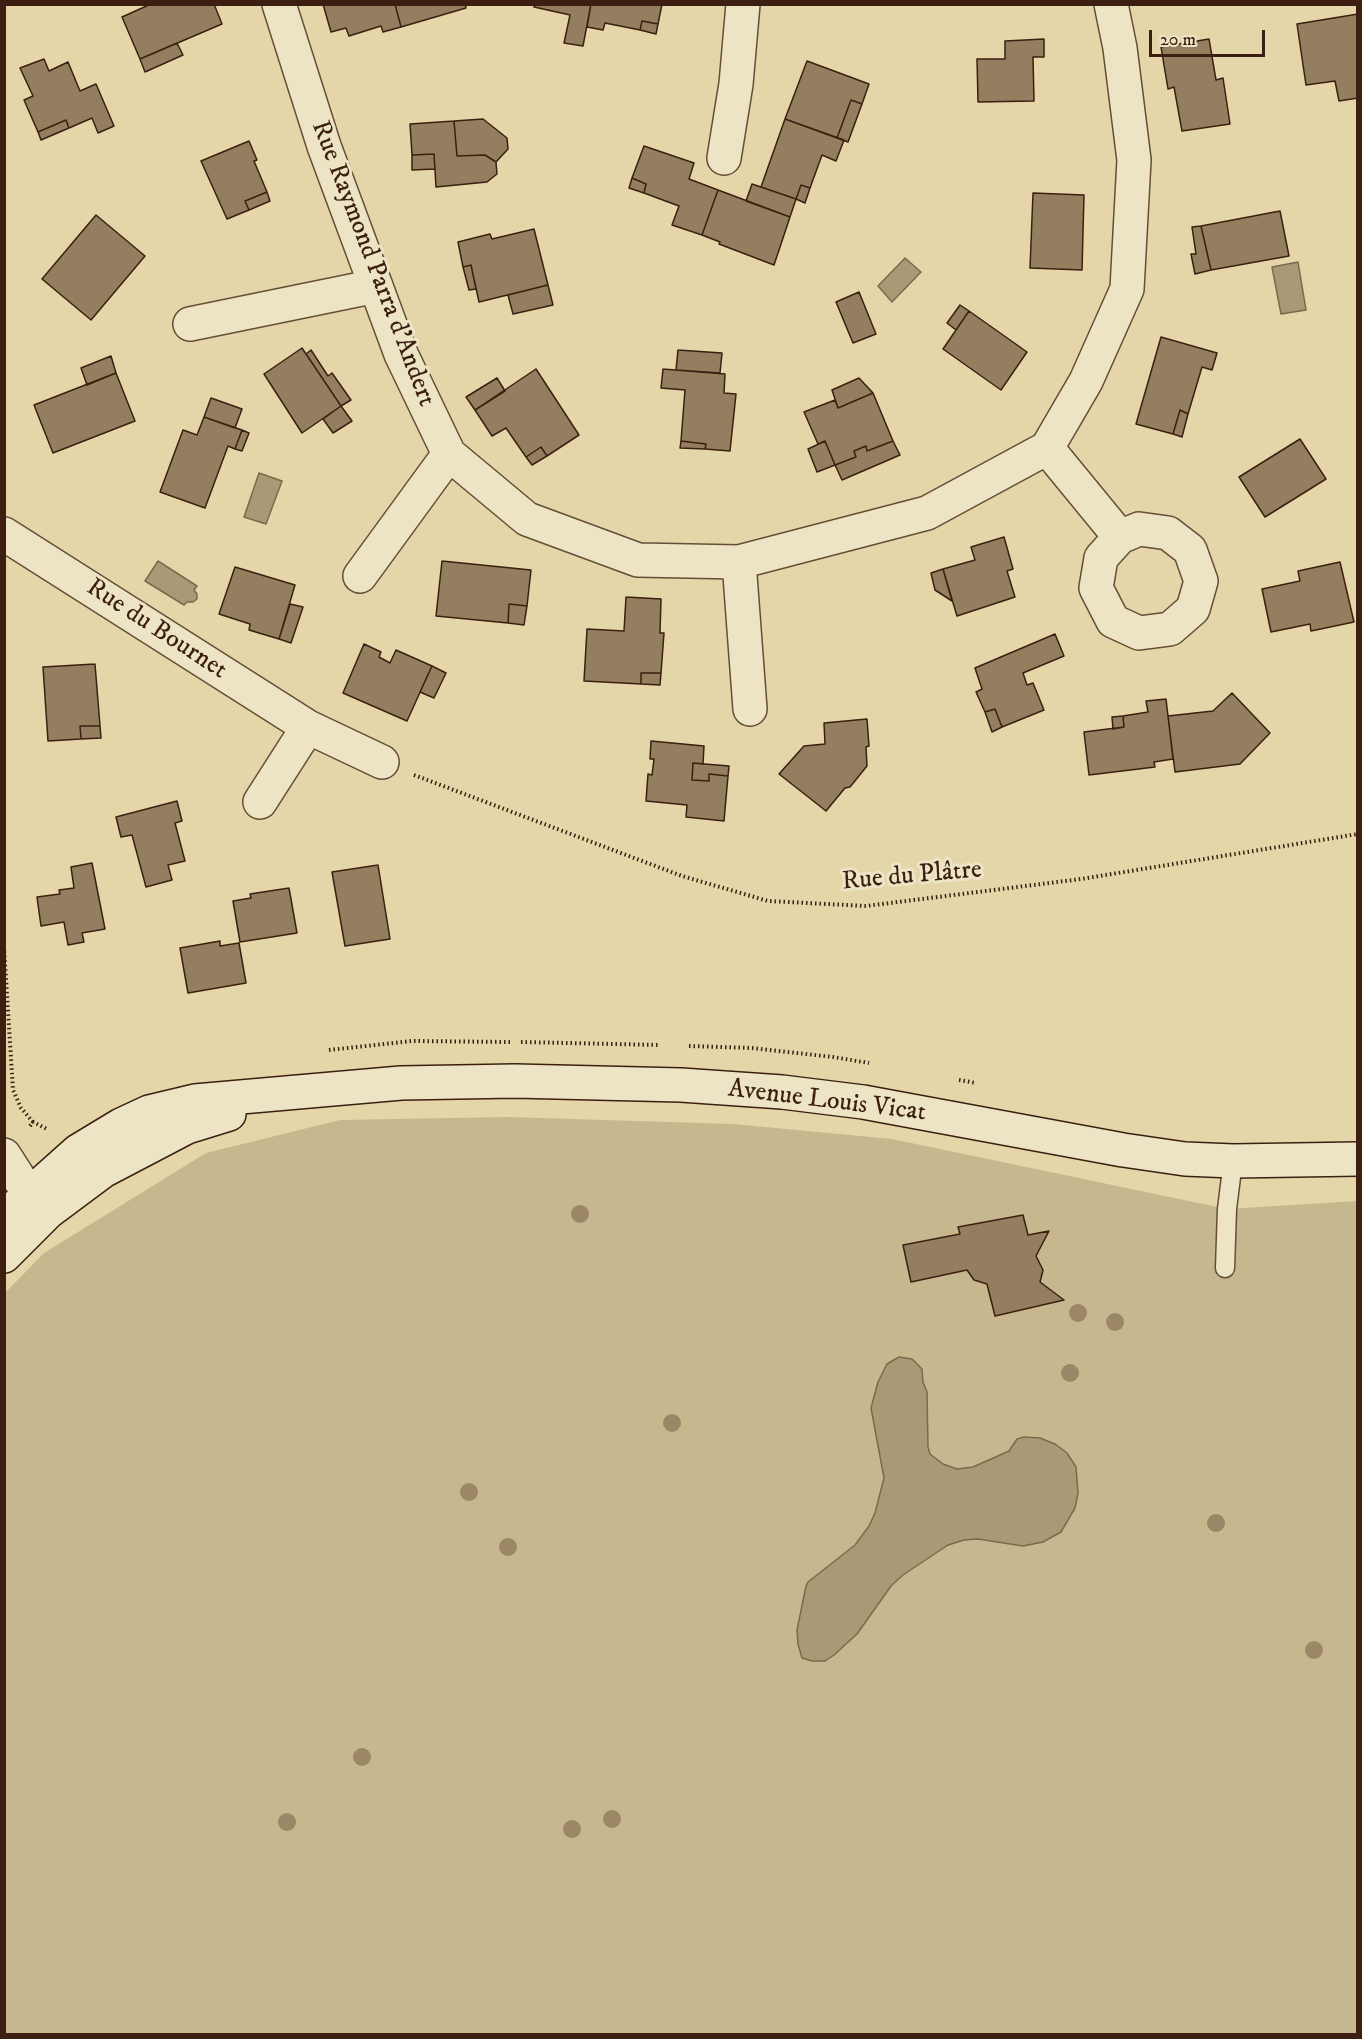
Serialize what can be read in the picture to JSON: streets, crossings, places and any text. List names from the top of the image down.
{
  "streets": {
    "street": ["Rue Raymond Parra d'Andert", "Rue du Bournet", "Avenue Louis Vicat"],
    "path": ["Rue du Plâtre"]
  },
  "crossings": [
    ["Rue du Bournet", "Rue du Plâtre"]
  ],
  "scale_bar": "20 m"
}
